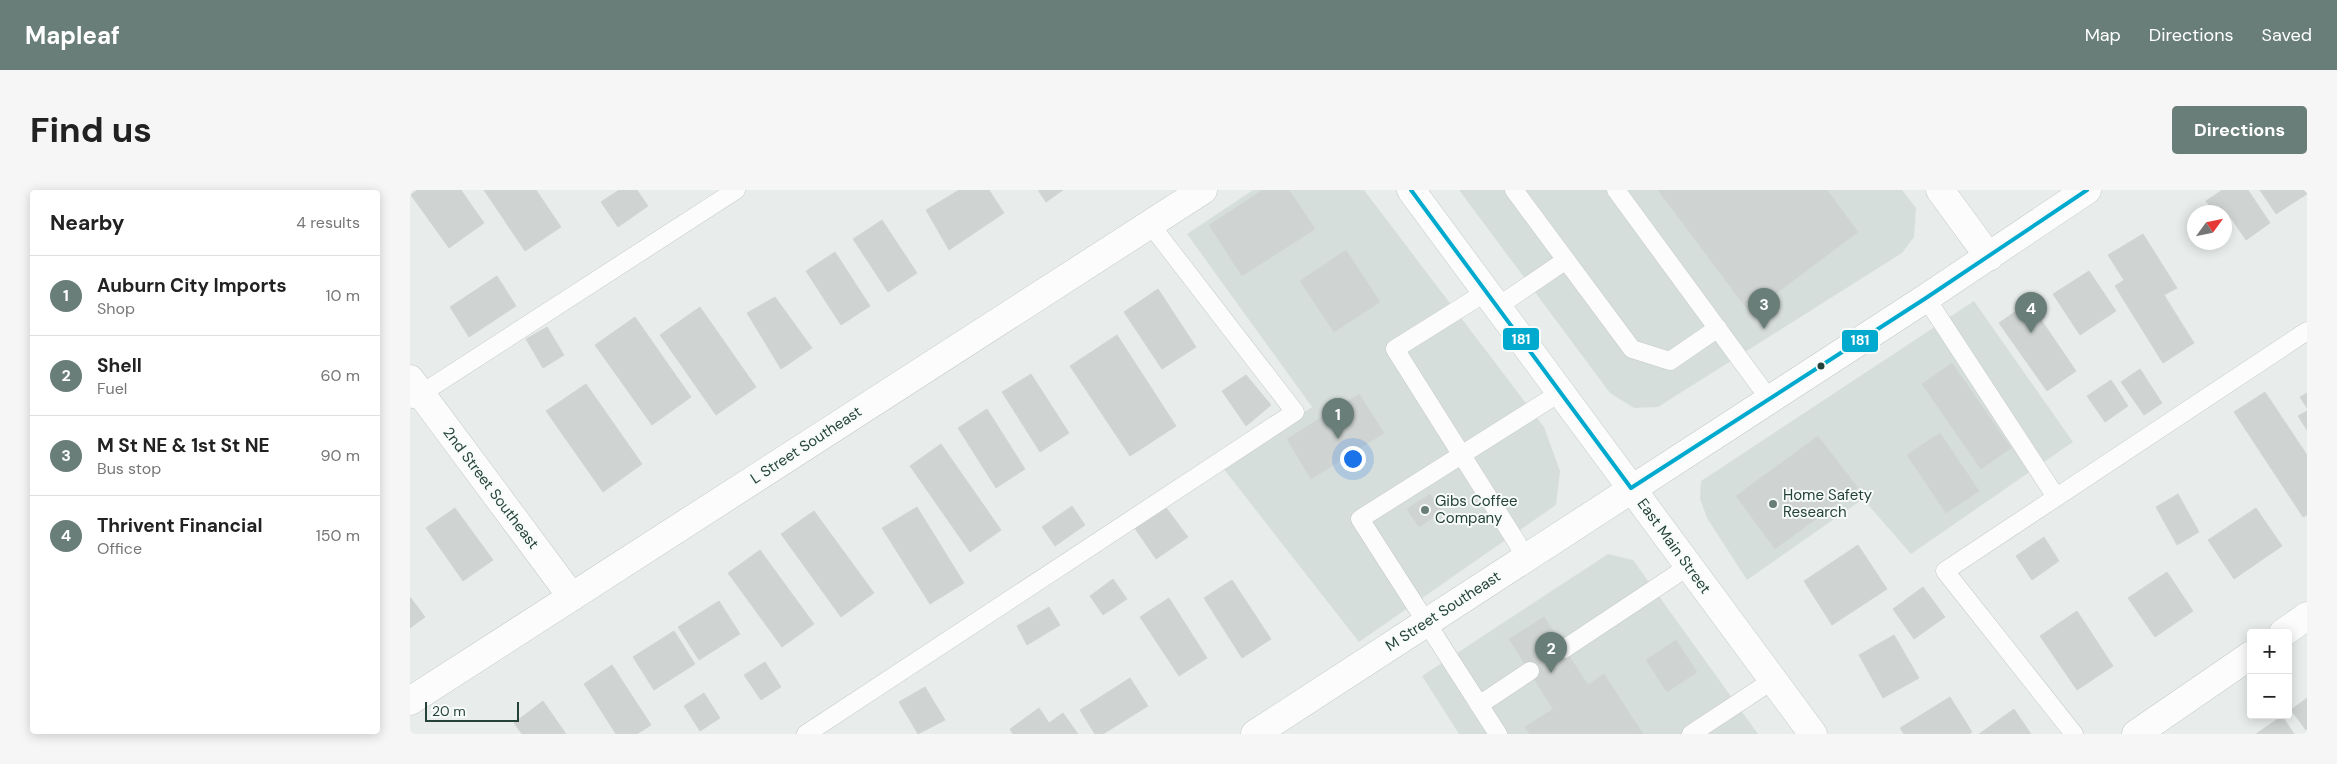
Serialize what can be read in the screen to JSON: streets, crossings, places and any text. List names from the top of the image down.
{
  "streets": {
    "main road": [
      "L Street Southeast",
      "2nd Street Southeast",
      "East Main Street",
      "M Street Southeast"
    ]
  },
  "crossings": [
    ["L Street Southeast", "2nd Street Southeast"],
    ["East Main Street", "M Street Southeast"]
  ],
  "places": ["Home Safety Research", "Gibs Coffee Company"],
  "lines": ["transit line 181"],
  "scale_bar": "20 m",
  "north": "top right",
  "page": {
    "header": "Mapleaf",
    "nav": ["Map", "Directions", "Saved"],
    "buttons": "Directions",
    "title": "Find us",
    "heading": ["Nearby", "4 results"],
    "list": [
      {
        "mark": "1",
        "name": "Auburn City Imports",
        "note": "Shop",
        "value": "10 m"
      },
      {
        "mark": "2",
        "name": "Shell",
        "note": "Fuel",
        "value": "60 m"
      },
      {
        "mark": "3",
        "name": "M St NE & 1st St NE",
        "note": "Bus stop",
        "value": "90 m"
      },
      {
        "mark": "4",
        "name": "Thrivent Financial",
        "note": "Office",
        "value": "150 m"
      }
    ],
    "pins": [
      "3",
      "4",
      "1",
      "2"
    ],
    "map_buttons": ["+", "−"],
    "scale": "20 m"
  }
}
